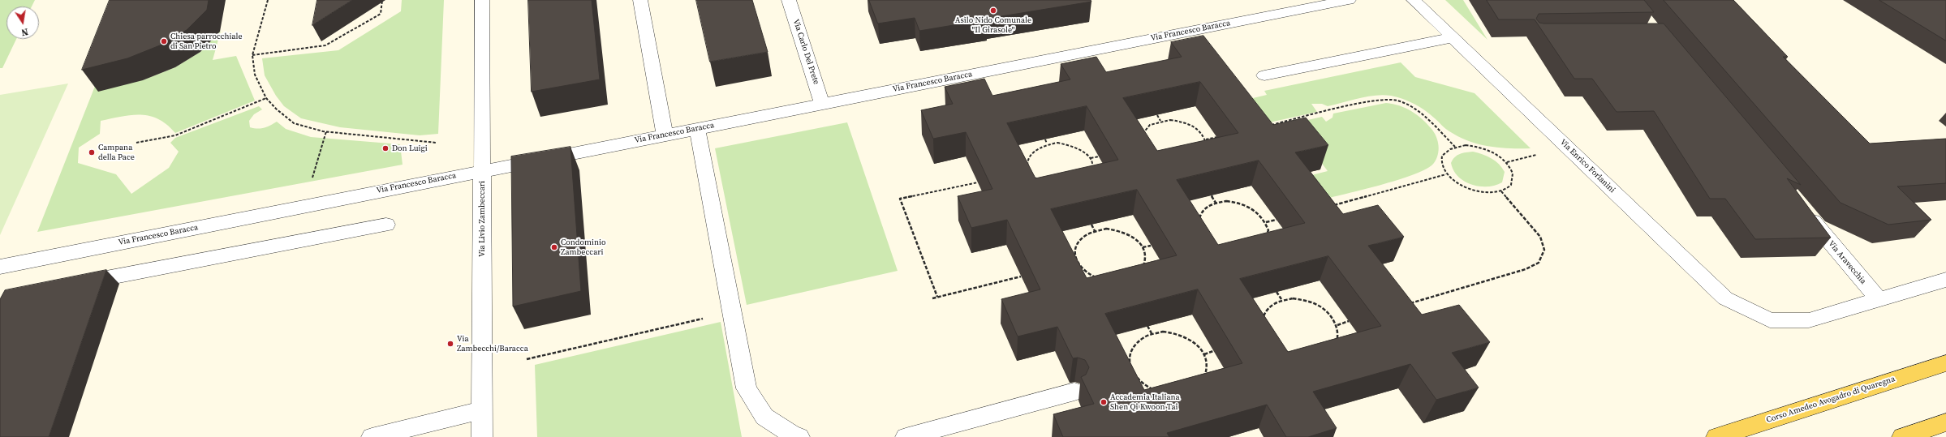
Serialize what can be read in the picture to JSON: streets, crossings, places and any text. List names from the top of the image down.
{
  "streets": {
    "main road": ["Corso Amedeo Avogadro di Quaregna"],
    "street": [
      "Via Francesco Baracca",
      "Via Carlo Del Prete",
      "Via Enrico Forlanini",
      "Via Livio Zambeccari",
      "Via Aravecchia"
    ]
  },
  "crossings": [
    ["Via Francesco Baracca", "Via Carlo Del Prete"],
    ["Via Francesco Baracca", "Via Livio Zambeccari"],
    ["Via Enrico Forlanini", "Via Aravecchia"]
  ],
  "places": [
    "Asilo Nido Comunale \"Il Girasole\"",
    "Chiesa parrocchiale di San Pietro",
    "Don Luigi",
    "Campana della Pace",
    "Condominio Zambeccari",
    "Via Zambecchi/Baracca",
    "Accademia Italiana Shen Qi Kwoon Tai"
  ],
  "north": "bottom"
}
